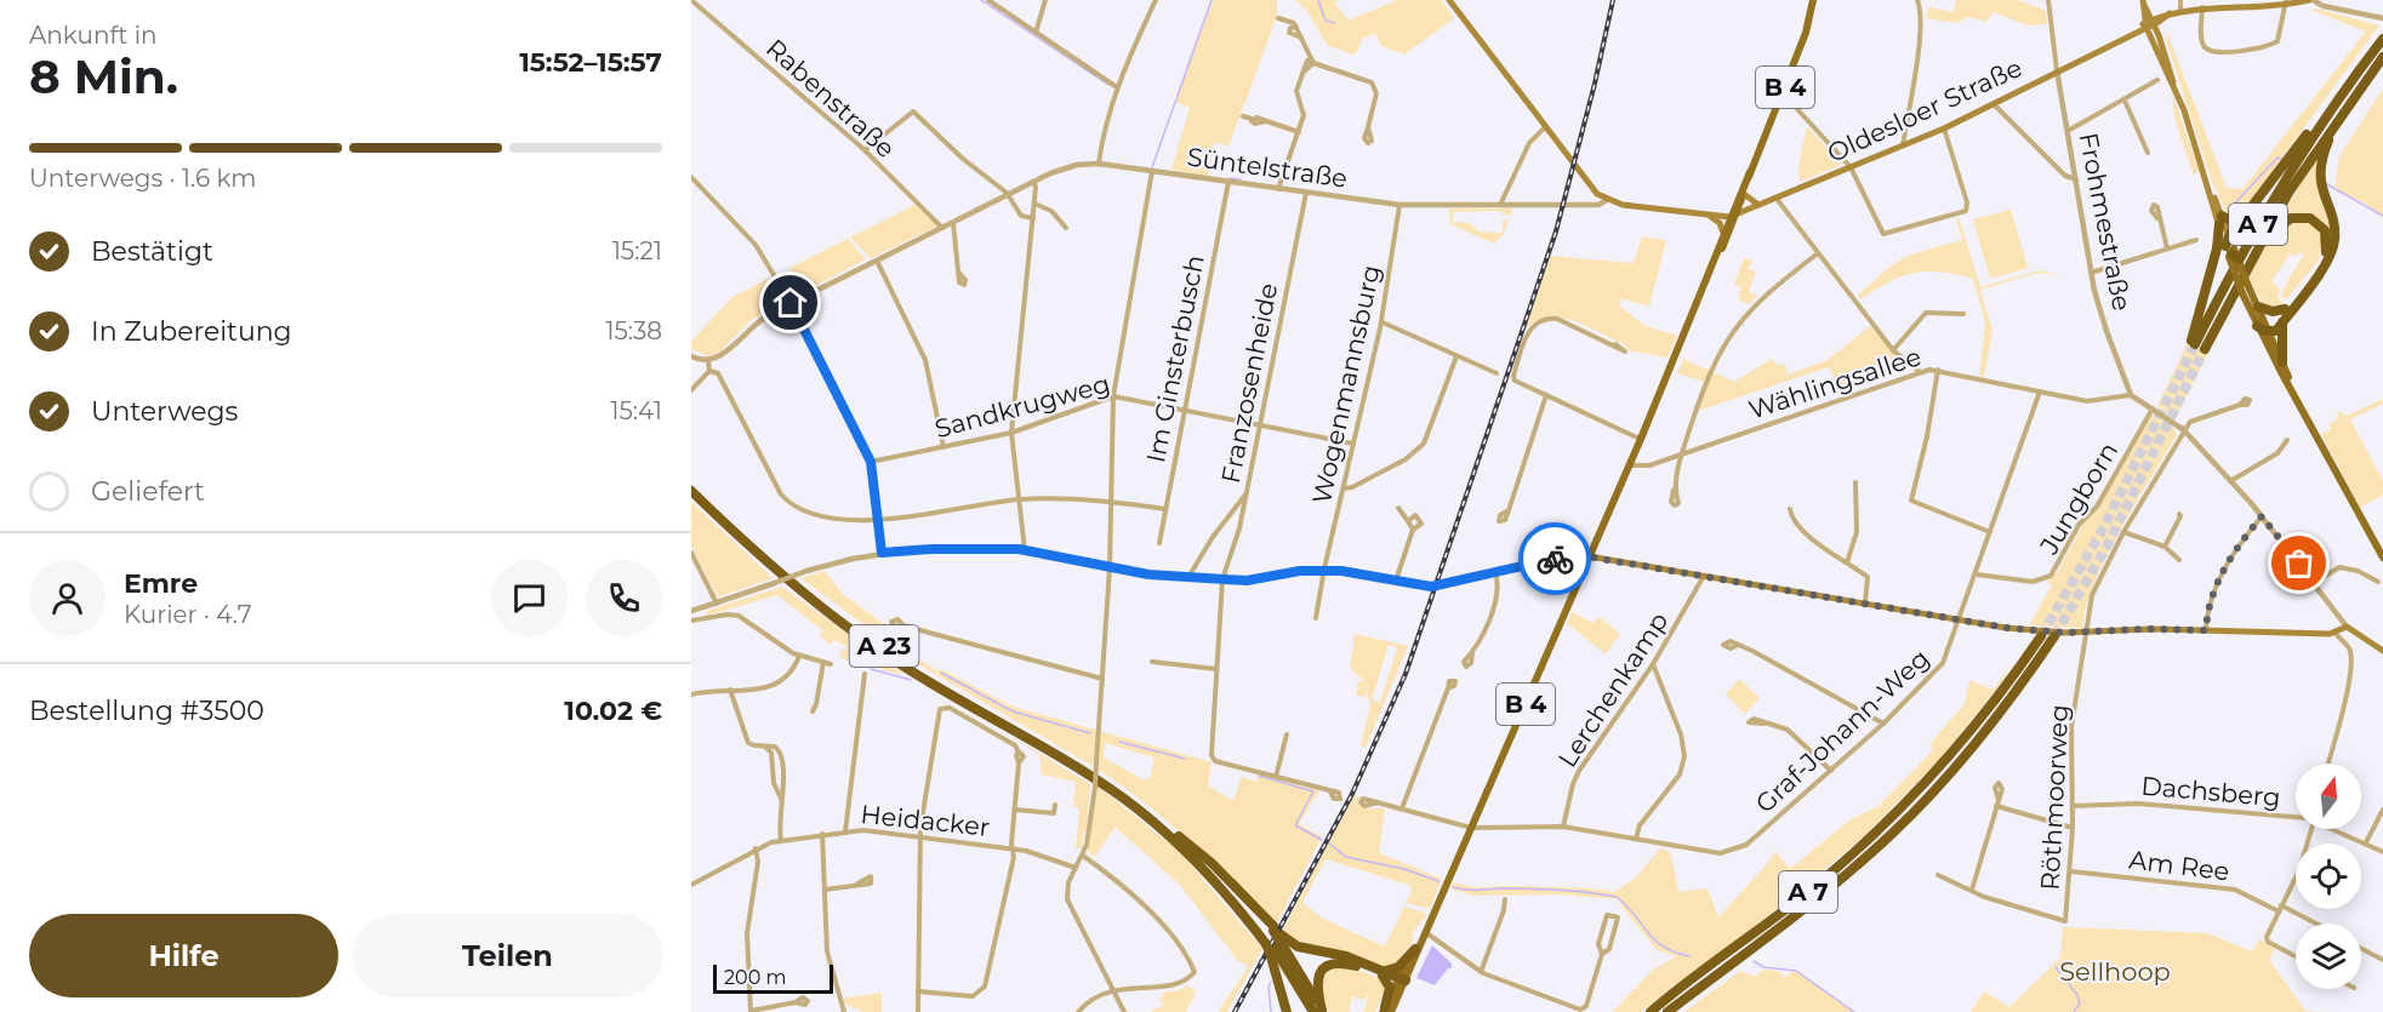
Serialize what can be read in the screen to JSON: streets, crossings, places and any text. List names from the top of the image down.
{
  "streets": {
    "highway": ["A 7", "A 23"],
    "main road": ["B 4", "Oldesloer Straße"],
    "street": [
      "Rabenstraße",
      "Süntelstraße",
      "Frohmestraße",
      "Im Ginsterbusch",
      "Franzosenheide",
      "Wählingsallee",
      "Wogenmannsburg",
      "Sandkrugweg",
      "Jungborn",
      "Lerchenkamp",
      "Graf-Johann-Weg",
      "Dachsberg",
      "Röthmoorweg",
      "Heidacker",
      "Am Ree"
    ]
  },
  "crossings": [
    ["B 4", "Oldesloer Straße"],
    ["B 4", "Wählingsallee"],
    ["Rabenstraße", "Süntelstraße"],
    ["Oldesloer Straße", "Süntelstraße"],
    ["Oldesloer Straße", "Frohmestraße"],
    ["Süntelstraße", "Im Ginsterbusch"],
    ["Süntelstraße", "Franzosenheide"],
    ["Süntelstraße", "Wogenmannsburg"],
    ["Frohmestraße", "Wählingsallee"],
    ["Im Ginsterbusch", "Sandkrugweg"],
    ["Franzosenheide", "Sandkrugweg"],
    ["Wählingsallee", "Graf-Johann-Weg"],
    ["Wogenmannsburg", "Sandkrugweg"],
    ["Jungborn", "Graf-Johann-Weg"],
    ["Dachsberg", "Röthmoorweg"],
    ["Röthmoorweg", "Am Ree"]
  ],
  "parks": ["Sellhoop"],
  "scale_bar": "200 m",
  "north": "top",
  "page": {
    "heading": ["8 Min.", "Ankunft in", "15:52–15:57"],
    "panel": [
      "Emre",
      "Kurier · 4.7",
      "Bestellung #3500",
      "10.02 €"
    ],
    "bar": "Unterwegs · 1.6 km",
    "list": [
      ["Bestätigt", "15:21"],
      ["In Zubereitung", "15:38"],
      ["Unterwegs", "15:41"],
      "Geliefert"
    ],
    "buttons": ["Hilfe", "Teilen"],
    "scale": "200 m"
  }
}
